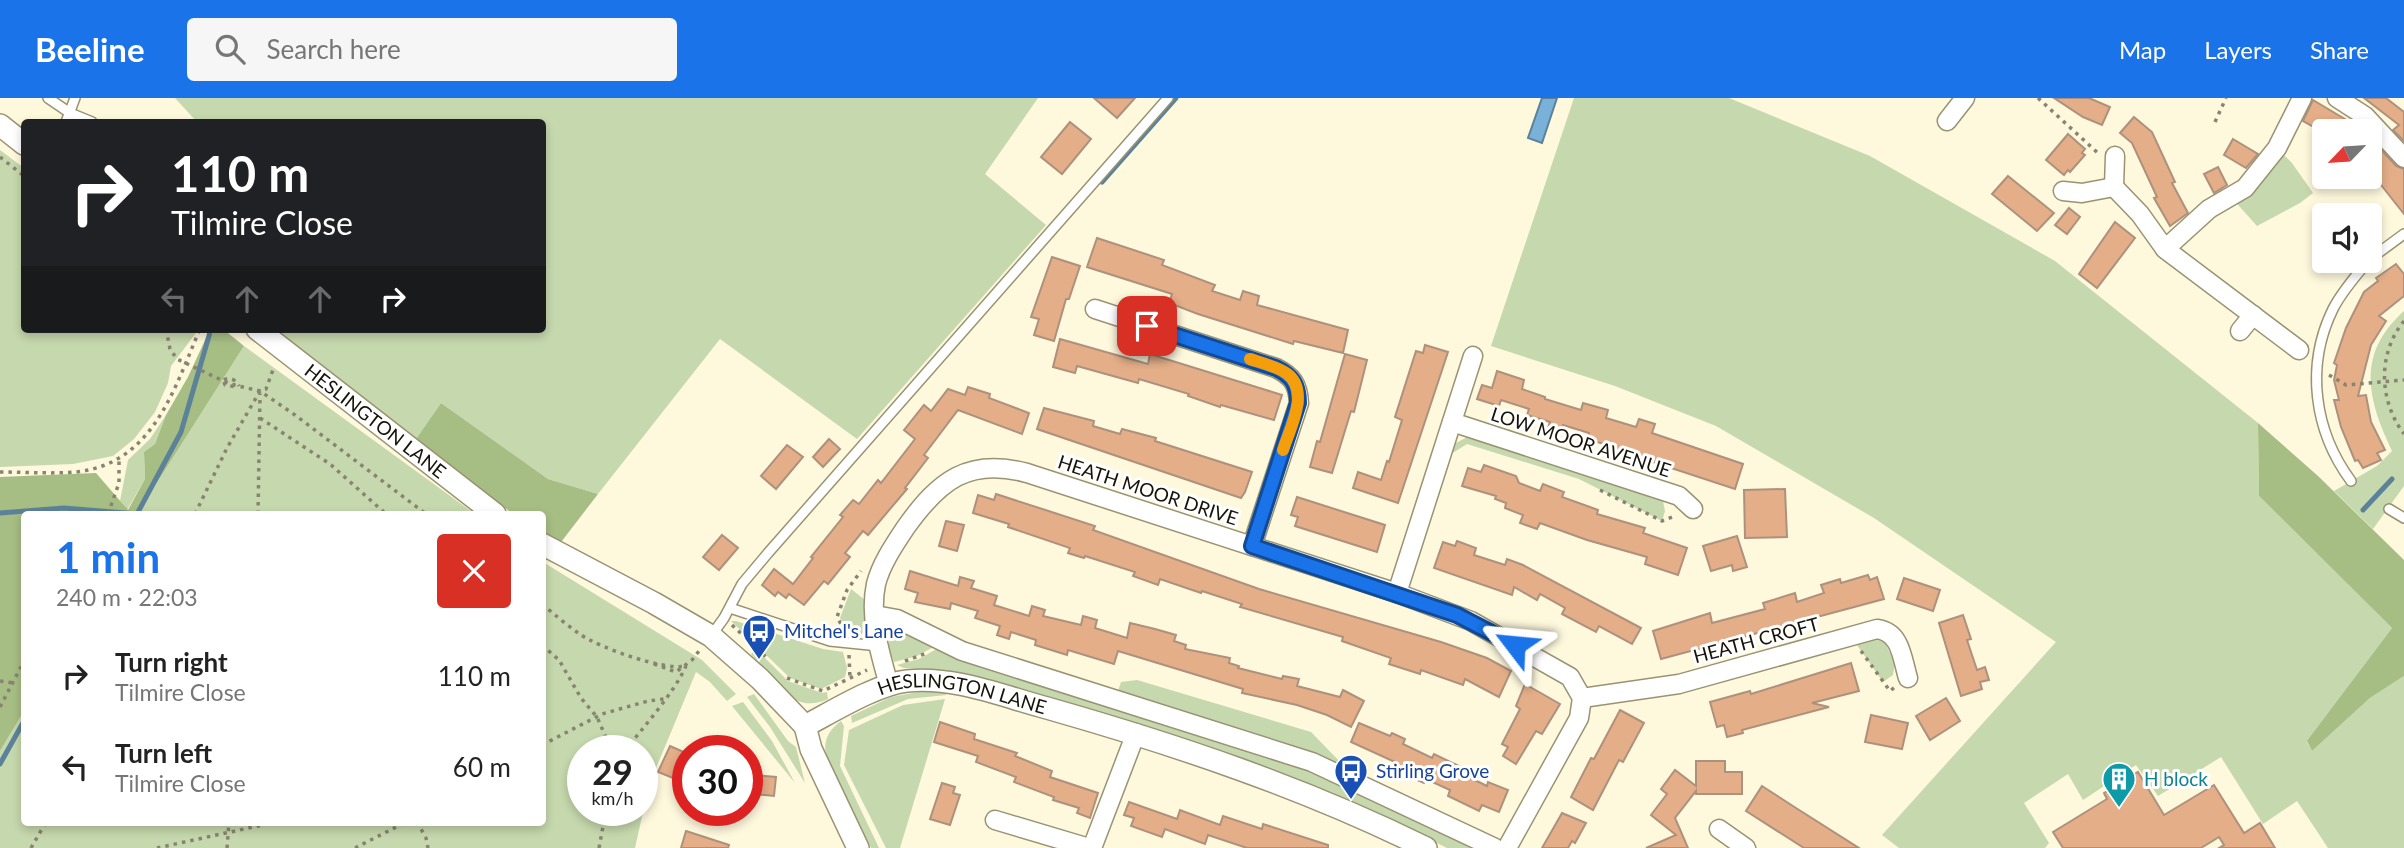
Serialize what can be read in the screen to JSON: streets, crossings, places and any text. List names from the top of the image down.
{
  "streets": {
    "street": [
      "HESLINGTON LANE",
      "LOW MOOR AVENUE",
      "HEATH MOOR DRIVE",
      "HEATH CROFT"
    ]
  },
  "crossings": [
    ["HESLINGTON LANE", "HEATH MOOR DRIVE"],
    ["HEATH MOOR DRIVE", "HEATH CROFT"]
  ],
  "places": {
    "bus stop": ["Mitchel's Lane", "Stirling Grove"],
    "building": ["H block"]
  },
  "north": "bottom left",
  "page": {
    "header": "Beeline",
    "search": "Search here",
    "nav": ["Map", "Layers", "Share"],
    "turn": ["110 m", "Tilmire Close"],
    "heading": ["1 min", "240 m · 22:03"],
    "list": [
      {
        "name": "Turn right",
        "note": "Tilmire Close",
        "value": "110 m"
      },
      {
        "name": "Turn left",
        "note": "Tilmire Close",
        "value": "60 m"
      }
    ],
    "speed": "29 km/h",
    "limit": "30"
  }
}
